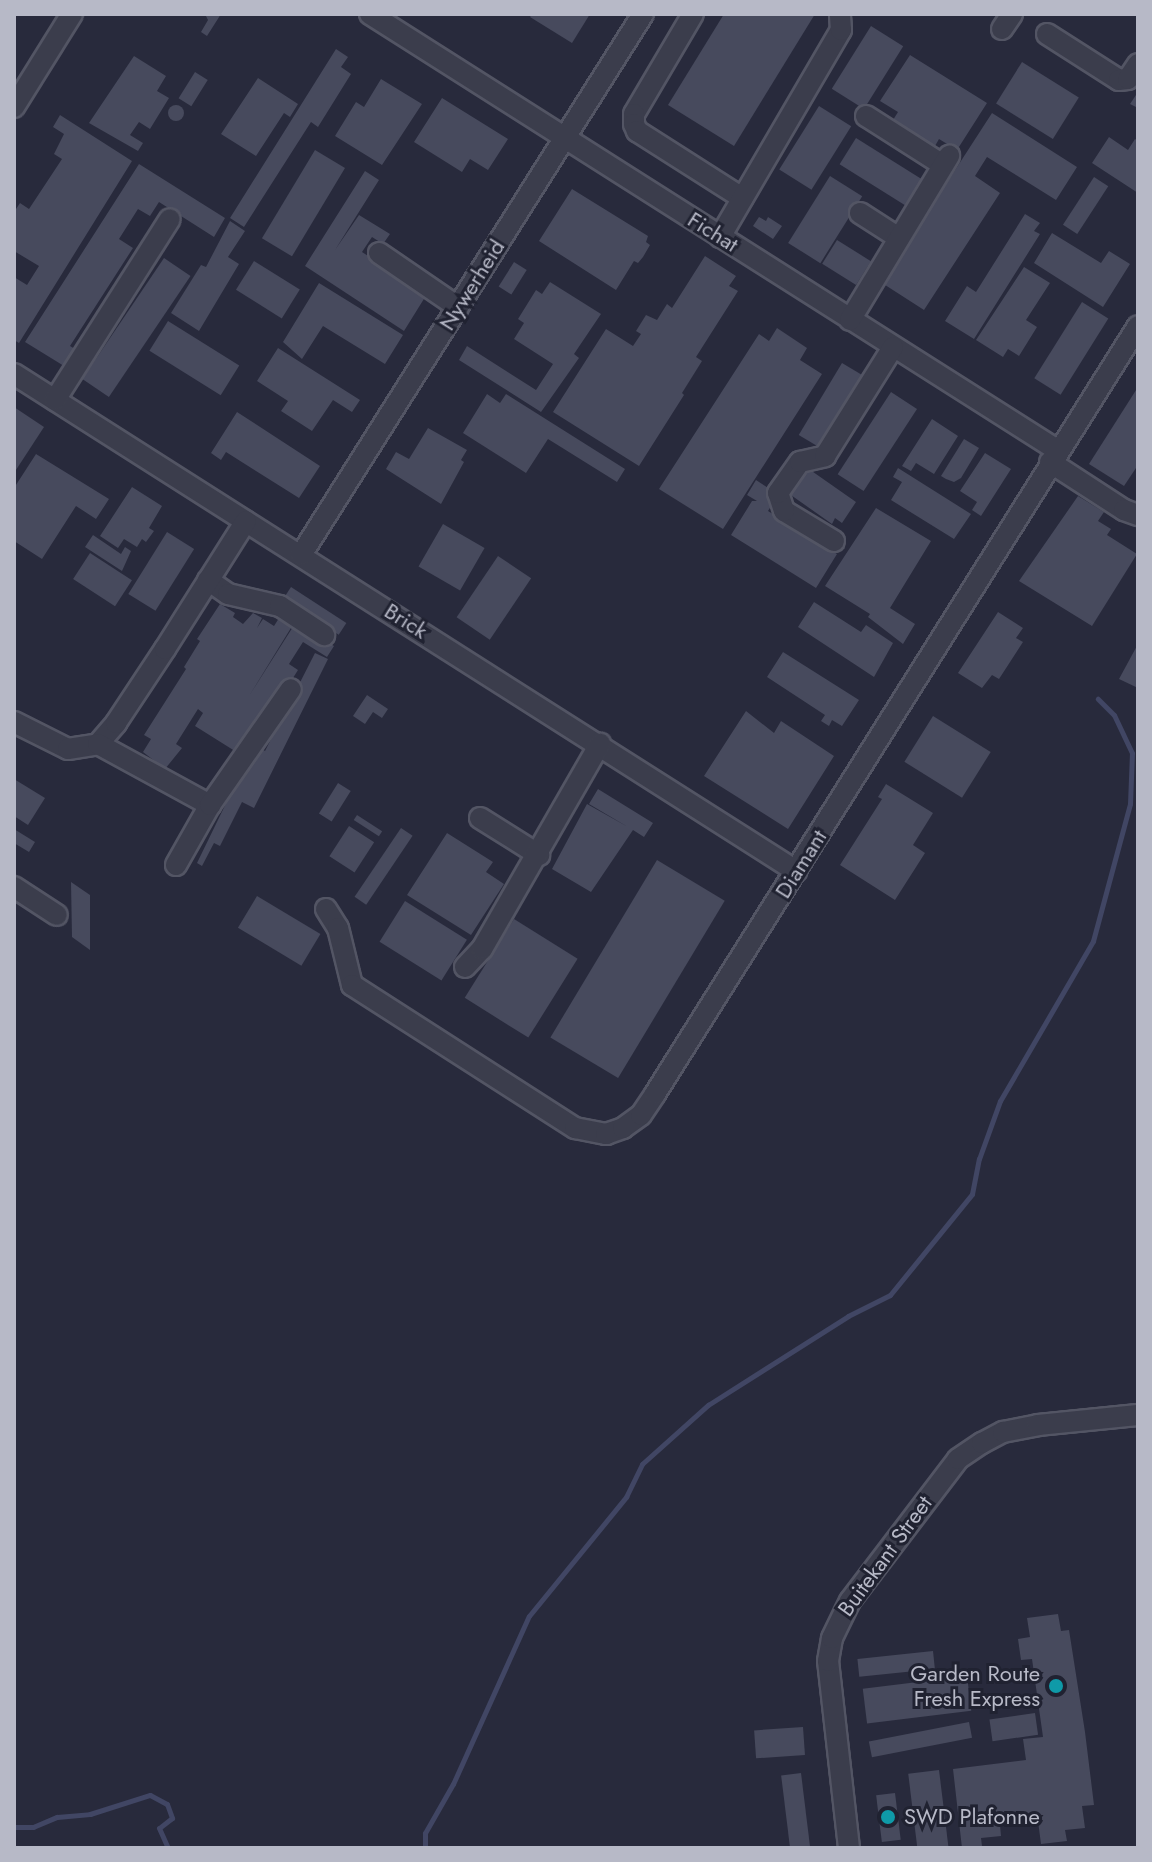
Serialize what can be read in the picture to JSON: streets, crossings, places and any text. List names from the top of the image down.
{
  "streets": {
    "street": [
      "Fichat",
      "Nywerheid",
      "Brick",
      "Diamant",
      "Buitekant Street"
    ]
  },
  "crossings": [
    ["Fichat", "Nywerheid"],
    ["Fichat", "Diamant"],
    ["Nywerheid", "Brick"],
    ["Brick", "Diamant"]
  ],
  "places": ["Garden Route Fresh Express", "SWD Plafonne"]
}
